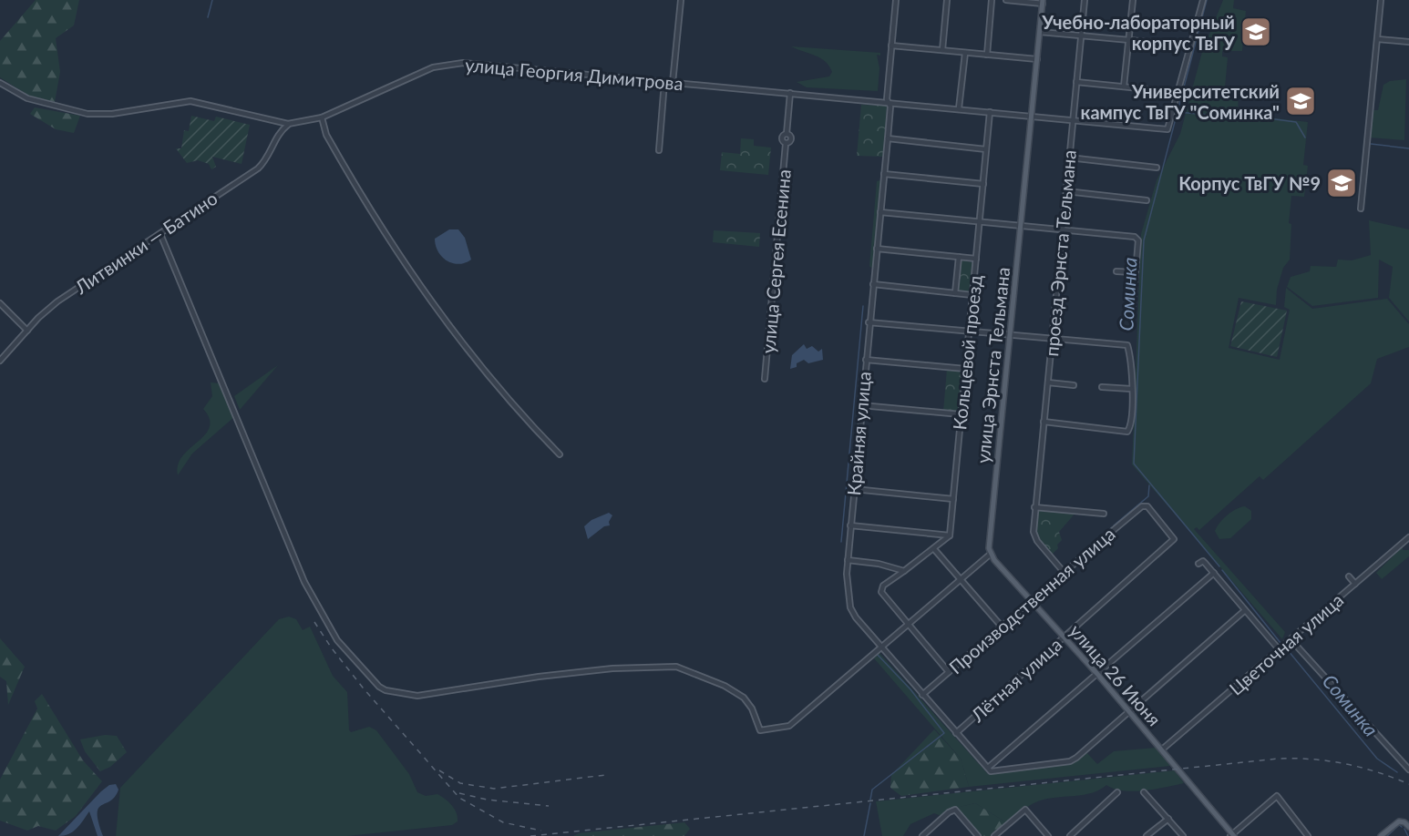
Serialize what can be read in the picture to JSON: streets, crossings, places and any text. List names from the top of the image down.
{
  "streets": {
    "main road": ["улица Эрнста Тельмана", "улица 26 Июня"],
    "street": [
      "улица Георгия Димитрова",
      "Литвинки — Батино",
      "проезд Эрнста Тельмана",
      "улица Сергея Есенина",
      "Кольцевой проезд",
      "Крайняя улица",
      "Производственная улица",
      "Цветочная улица",
      "Лётная улица"
    ]
  },
  "crossings": [
    ["улица Георгия Димитрова", "Литвинки — Батино"],
    ["улица Георгия Димитрова", "проезд Эрнста Тельмана"],
    ["улица Георгия Димитрова", "улица Сергея Есенина"],
    ["улица Георгия Димитрова", "Кольцевой проезд"],
    ["улица Георгия Димитрова", "улица Эрнста Тельмана"],
    ["улица Георгия Димитрова", "Крайняя улица"],
    ["проезд Эрнста Тельмана", "Производственная улица"],
    ["Крайняя улица", "Производственная улица"],
    ["Крайняя улица", "Лётная улица"],
    ["Производственная улица", "улица 26 Июня"],
    ["Производственная улица", "Лётная улица"],
    ["Цветочная улица", "улица 26 Июня"],
    ["улица 26 Июня", "Лётная улица"]
  ],
  "water": ["Соминка"],
  "places": {
    "school or university": ["Учебно-лабораторный корпус ТвГУ", "Университетский кампус ТвГУ \"Соминка\"", "Корпус ТвГУ №9"]
  }
}
